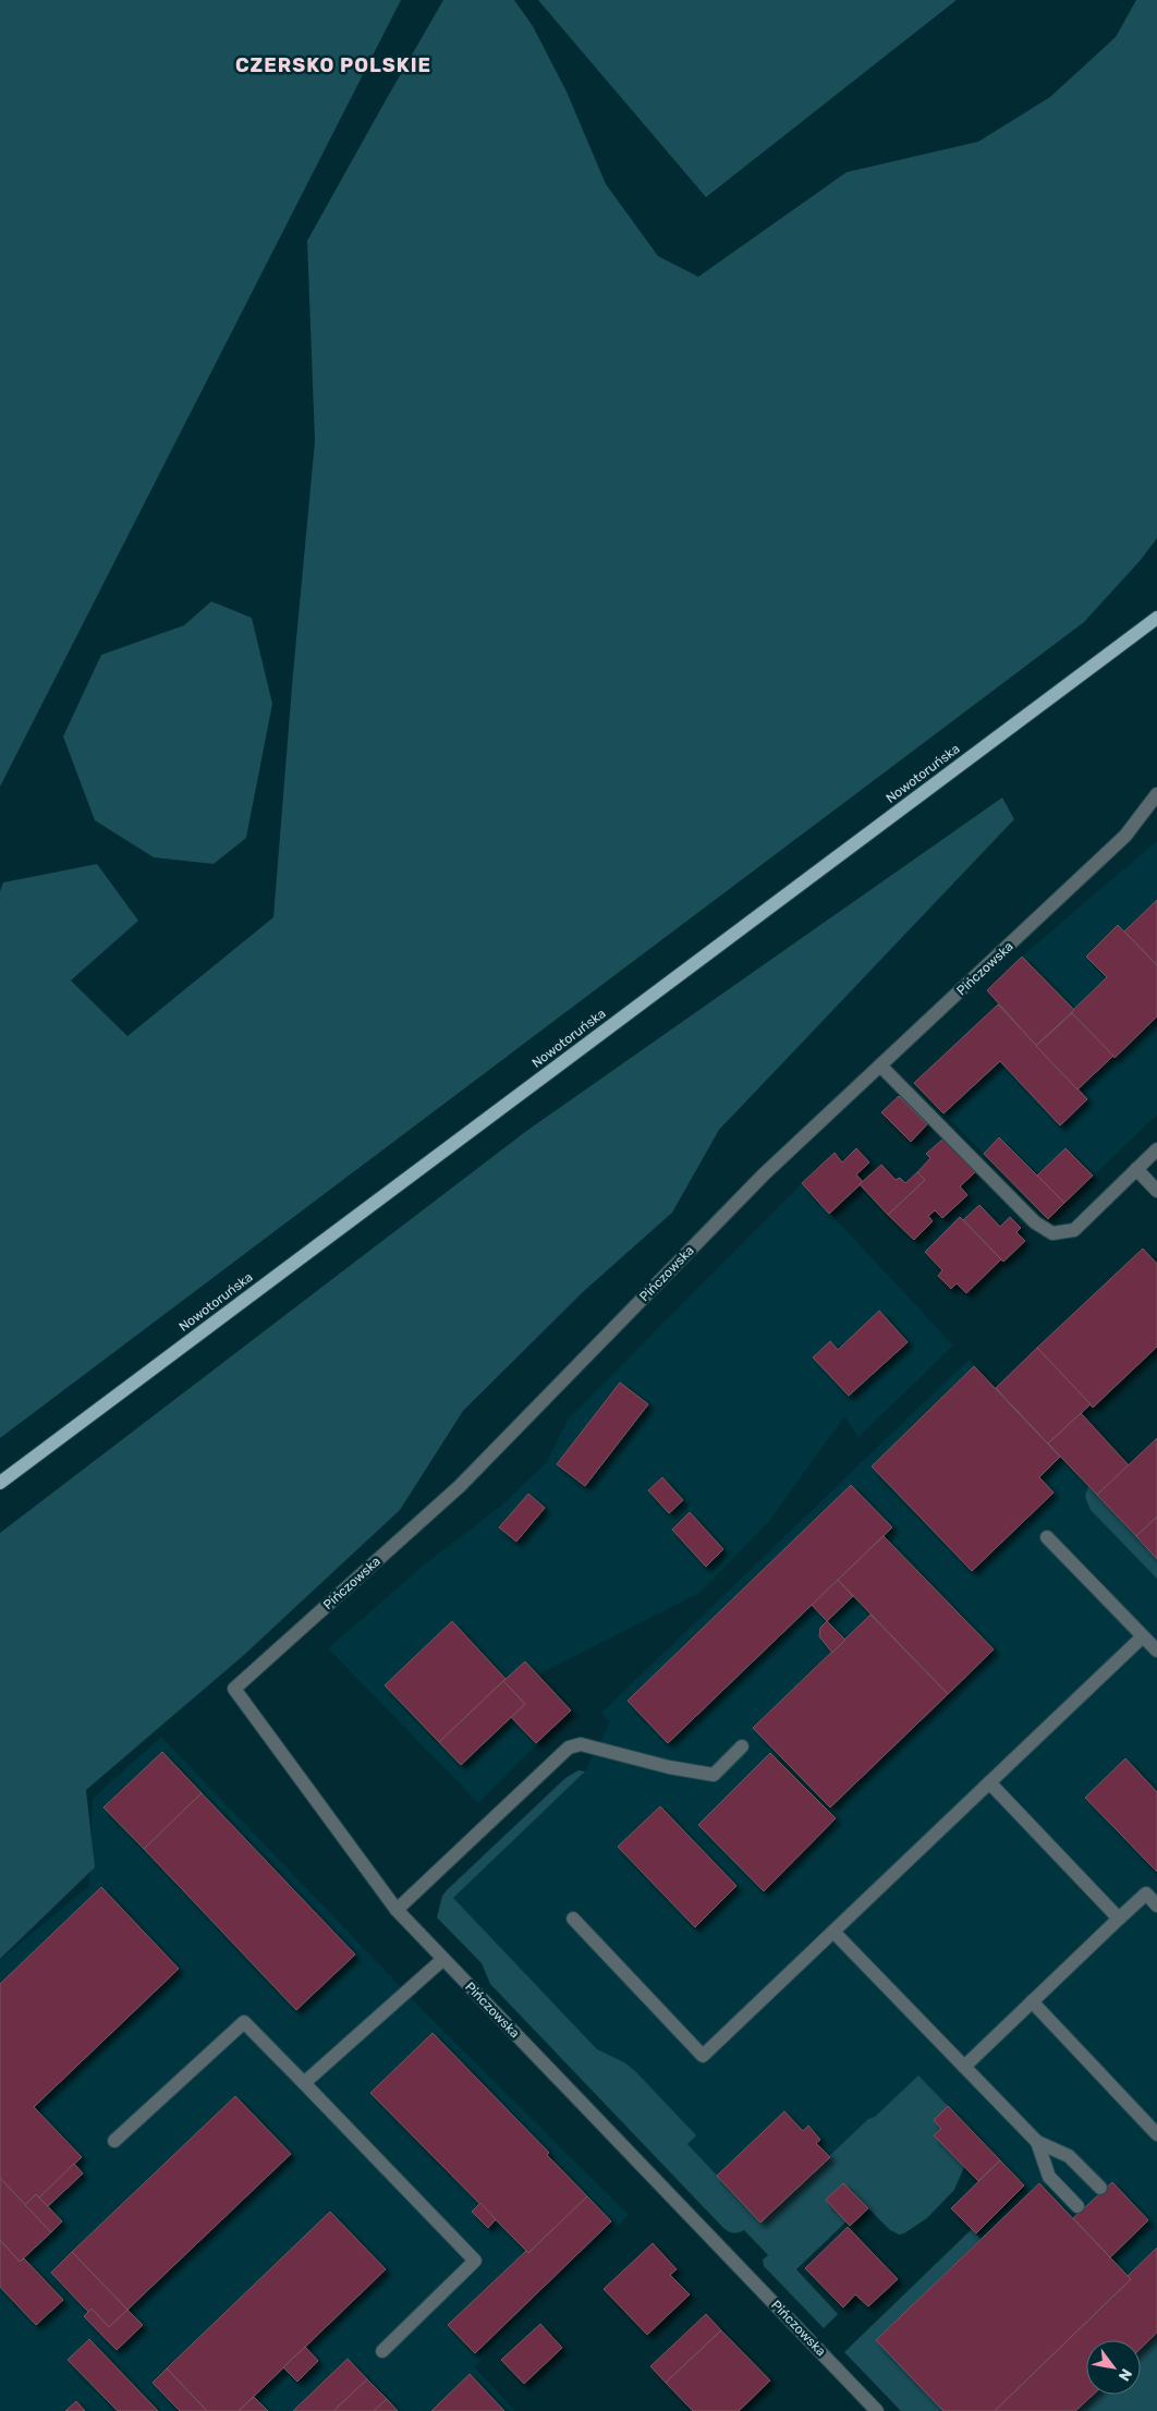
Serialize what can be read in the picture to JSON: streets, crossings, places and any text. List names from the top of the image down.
{
  "streets": {
    "main road": ["Nowotoruńska"],
    "street": ["Pińczowska"]
  },
  "districts": ["CZERSKO POLSKIE"],
  "north": "bottom right"
}
